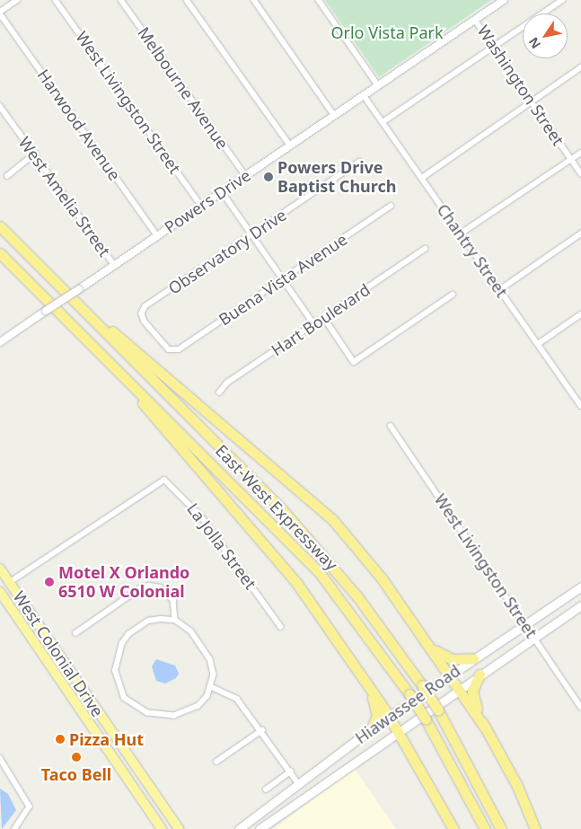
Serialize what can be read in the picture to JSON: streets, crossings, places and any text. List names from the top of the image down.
{
  "streets": {
    "highway": ["East-West Expressway", "West Colonial Drive"],
    "main road": ["Hiawassee Road"],
    "street": [
      "Washington Street",
      "Melbourne Avenue",
      "West Livingston Street",
      "Harwood Avenue",
      "West Amelia Street",
      "Powers Drive",
      "Chantry Street",
      "Observatory Drive",
      "Buena Vista Avenue",
      "Hart Boulevard",
      "La Jolla Street"
    ]
  },
  "crossings": [
    ["Washington Street", "Powers Drive"],
    ["Melbourne Avenue", "Powers Drive"],
    ["West Livingston Street", "Powers Drive"],
    ["West Livingston Street", "Hiawassee Road"],
    ["Harwood Avenue", "Powers Drive"],
    ["West Amelia Street", "Powers Drive"],
    ["Powers Drive", "Chantry Street"],
    ["Observatory Drive", "Buena Vista Avenue"],
    ["La Jolla Street", "West Colonial Drive"]
  ],
  "parks": ["Orlo Vista Park"],
  "places": [
    "Powers Drive Baptist Church",
    "Motel X Orlando 6510 W Colonial",
    "Pizza Hut",
    "Taco Bell"
  ],
  "north": "bottom left"
}
